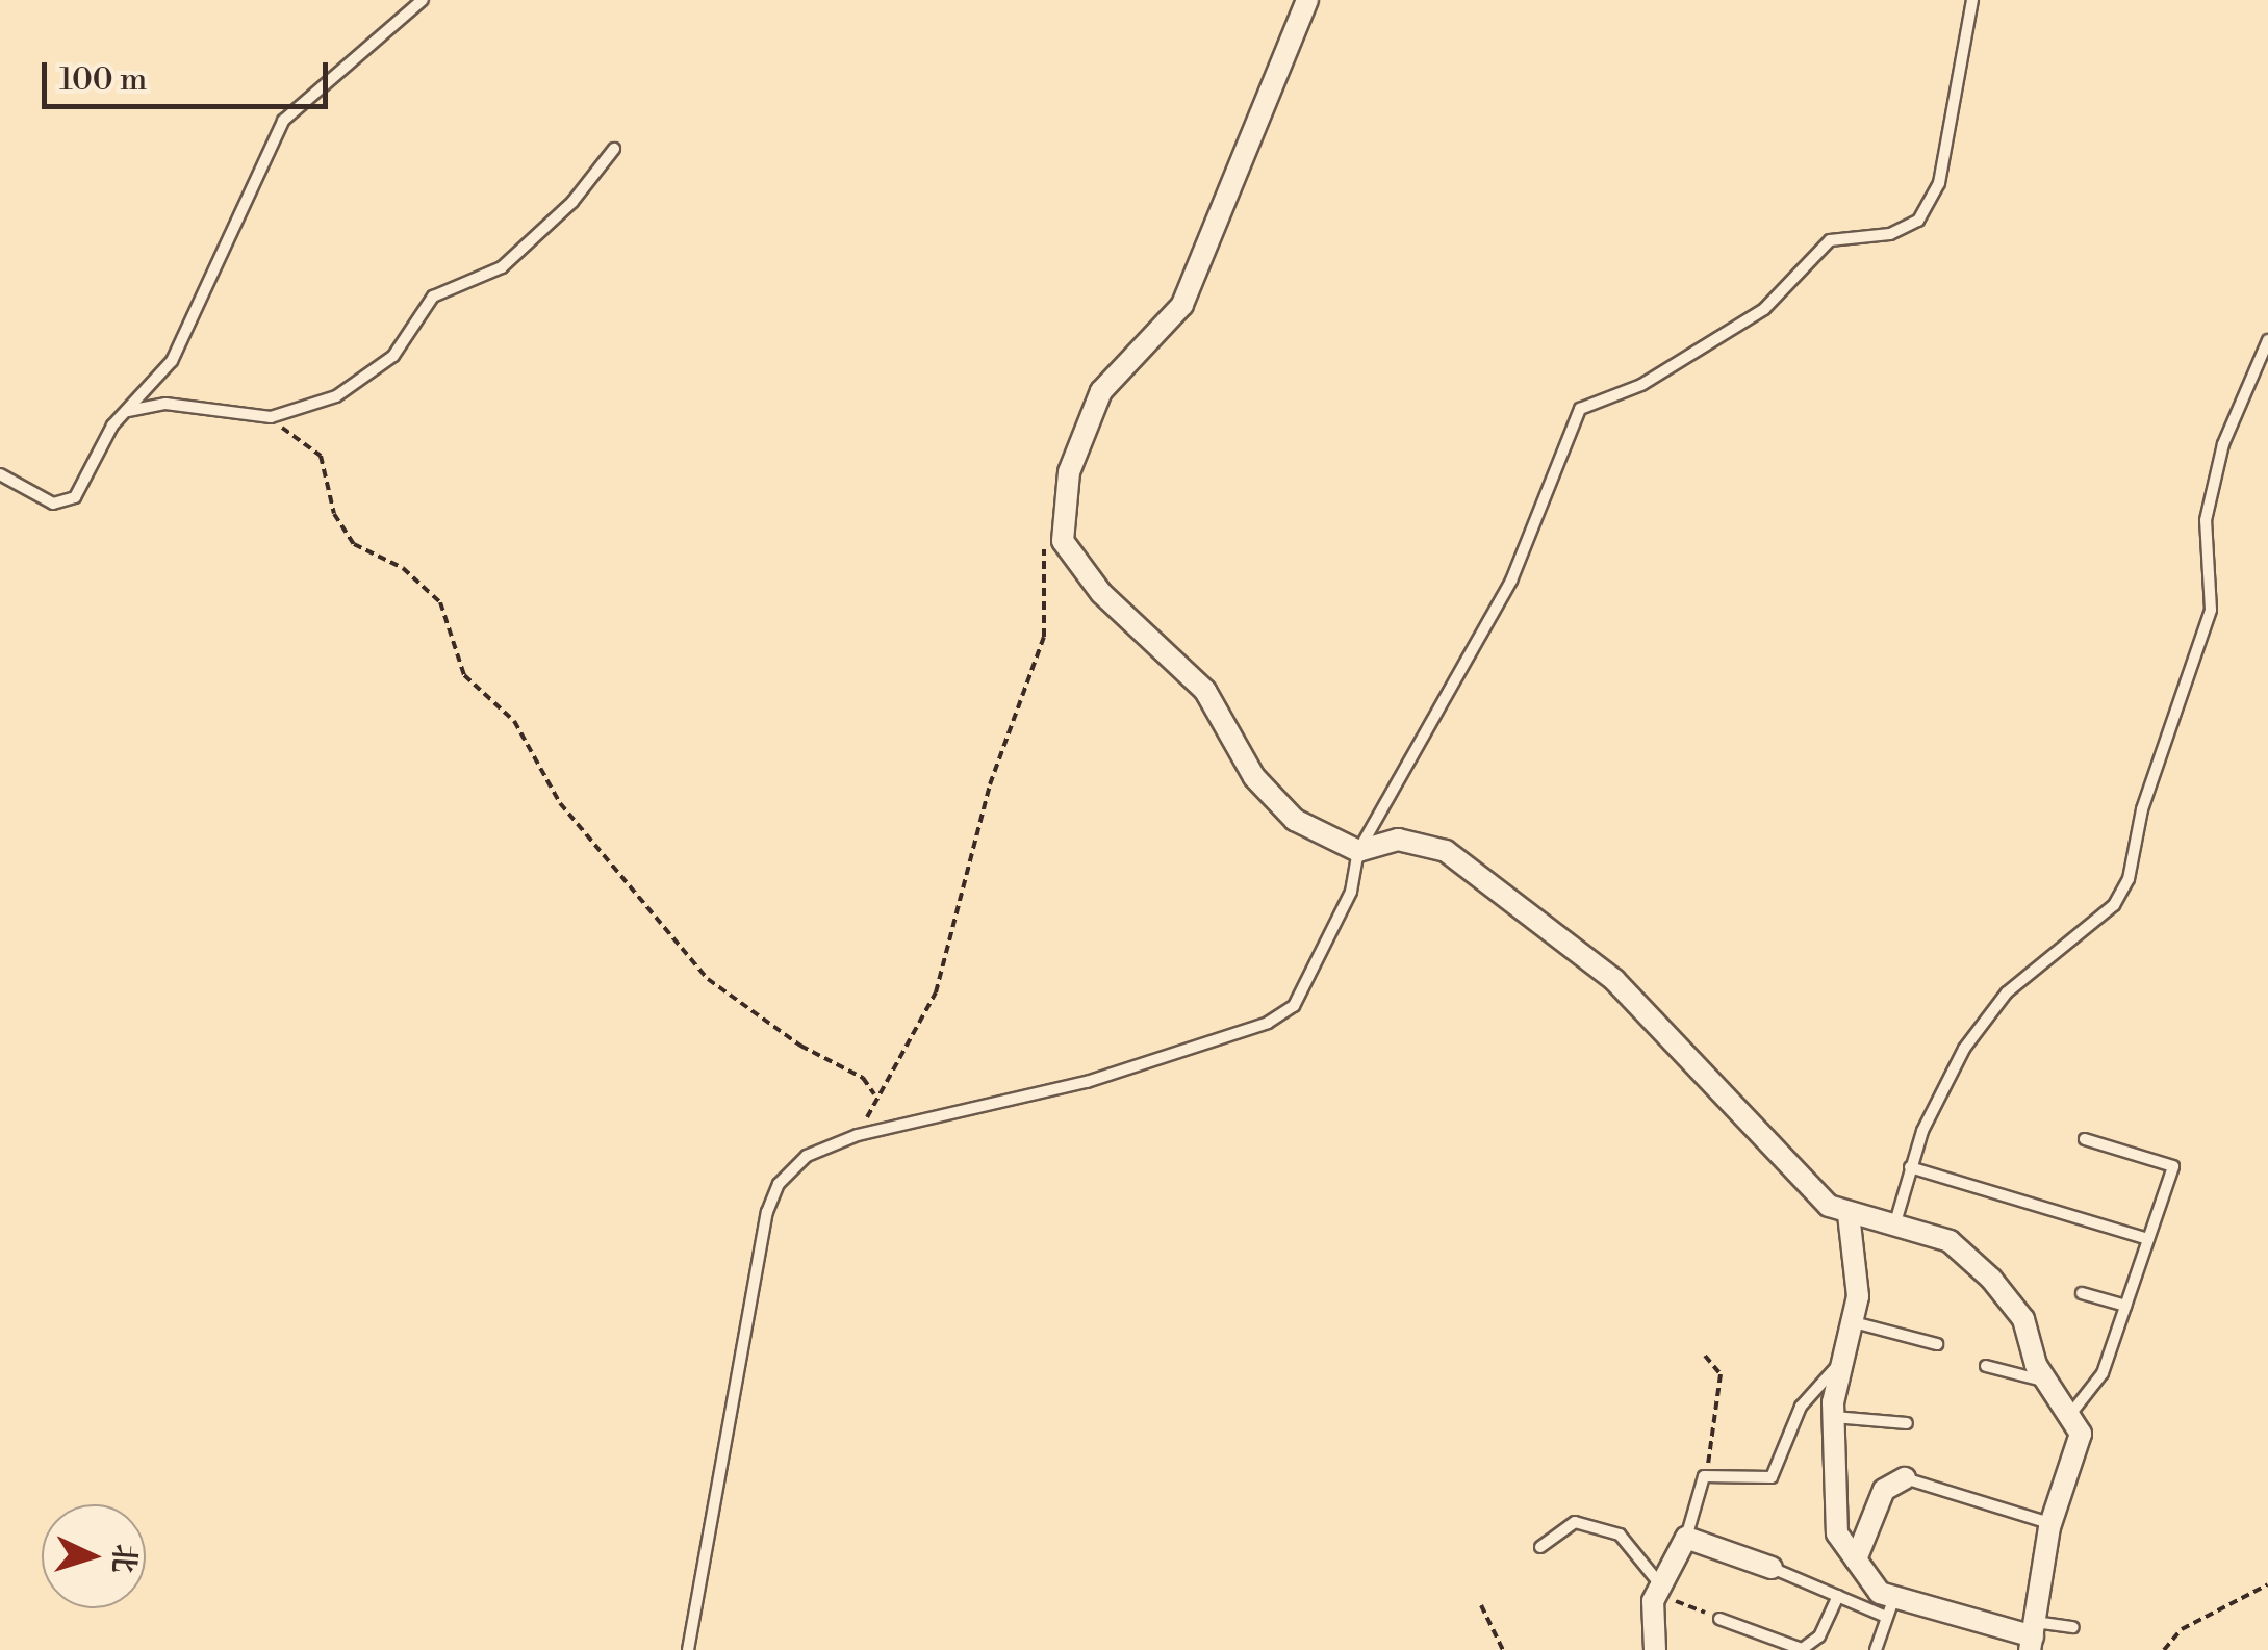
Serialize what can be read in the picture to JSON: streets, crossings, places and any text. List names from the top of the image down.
{
  "scale_bar": "100 m",
  "north": "right"
}
